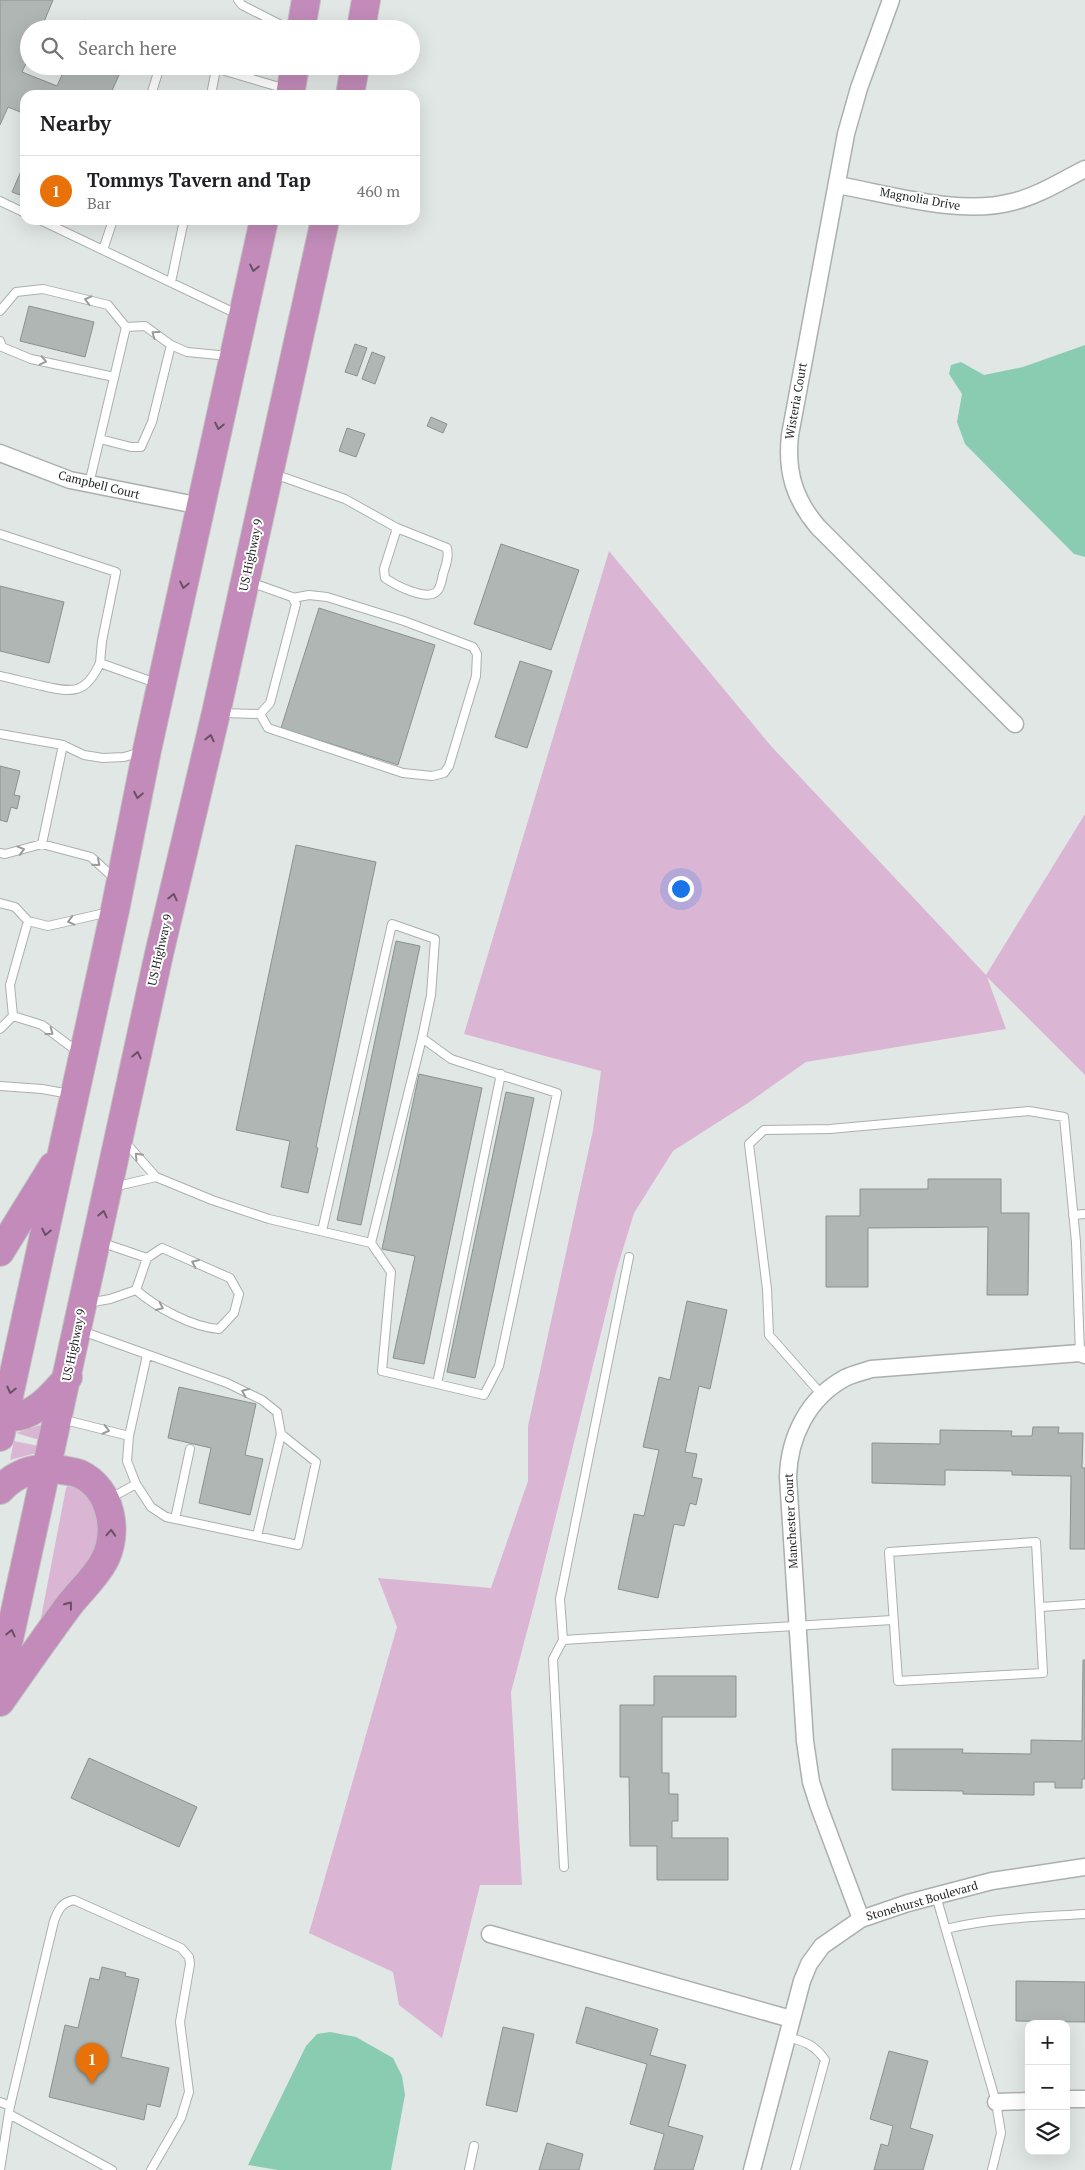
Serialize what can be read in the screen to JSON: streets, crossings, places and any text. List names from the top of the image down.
{
  "streets": {
    "highway": ["US Highway 9"],
    "street": [
      "Magnolia Drive",
      "Wisteria Court",
      "Campbell Court",
      "Manchester Court",
      "Stonehurst Boulevard"
    ]
  },
  "crossings": [
    ["Magnolia Drive", "Wisteria Court"],
    ["Manchester Court", "Stonehurst Boulevard"]
  ],
  "page": {
    "search": "Search here",
    "heading": "Nearby",
    "list": [
      {
        "mark": "1",
        "name": "Tommys Tavern and Tap",
        "note": "Bar",
        "value": "460 m"
      }
    ],
    "map_buttons": ["+", "−"],
    "pins": "1"
  }
}
